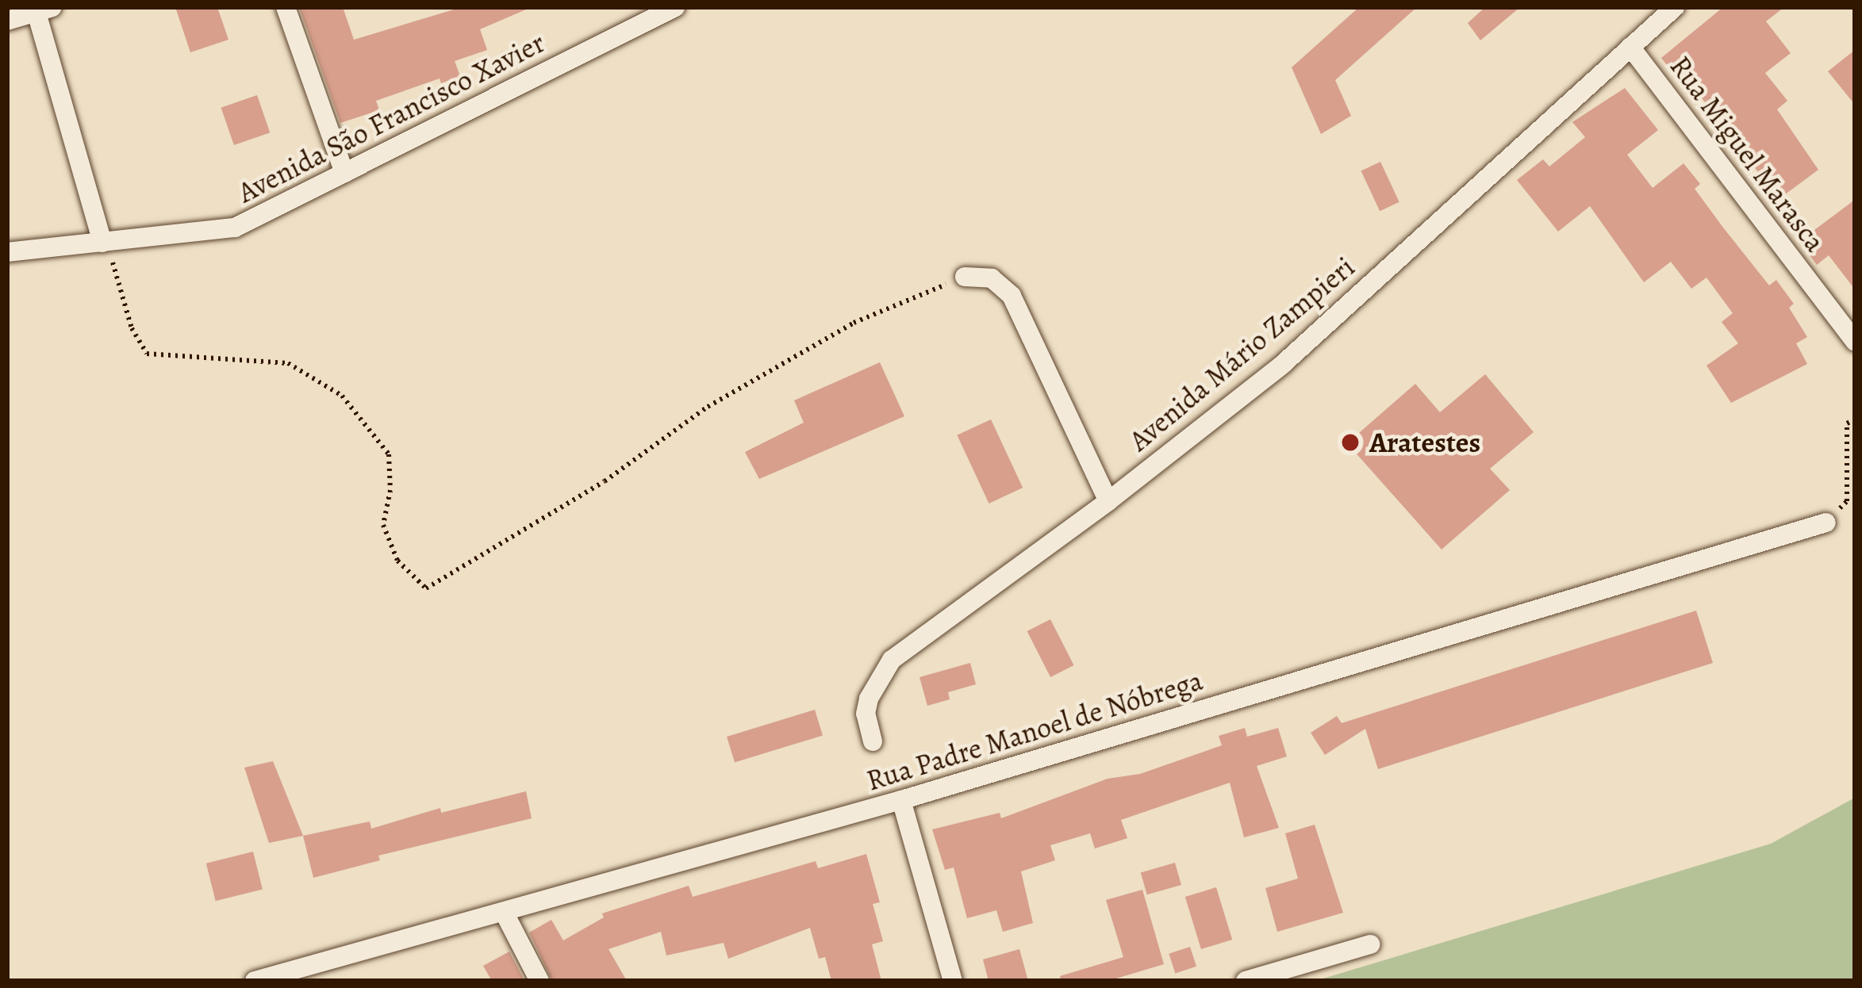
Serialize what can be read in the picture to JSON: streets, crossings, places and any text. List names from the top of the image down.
{
  "streets": {
    "street": [
      "Avenida São Francisco Xavier",
      "Rua Miguel Marasca",
      "Avenida Mário Zampieri",
      "Rua Padre Manoel de Nóbrega"
    ]
  },
  "crossings": [
    ["Rua Miguel Marasca", "Avenida Mário Zampieri"]
  ],
  "places": ["Aratestes"]
}
